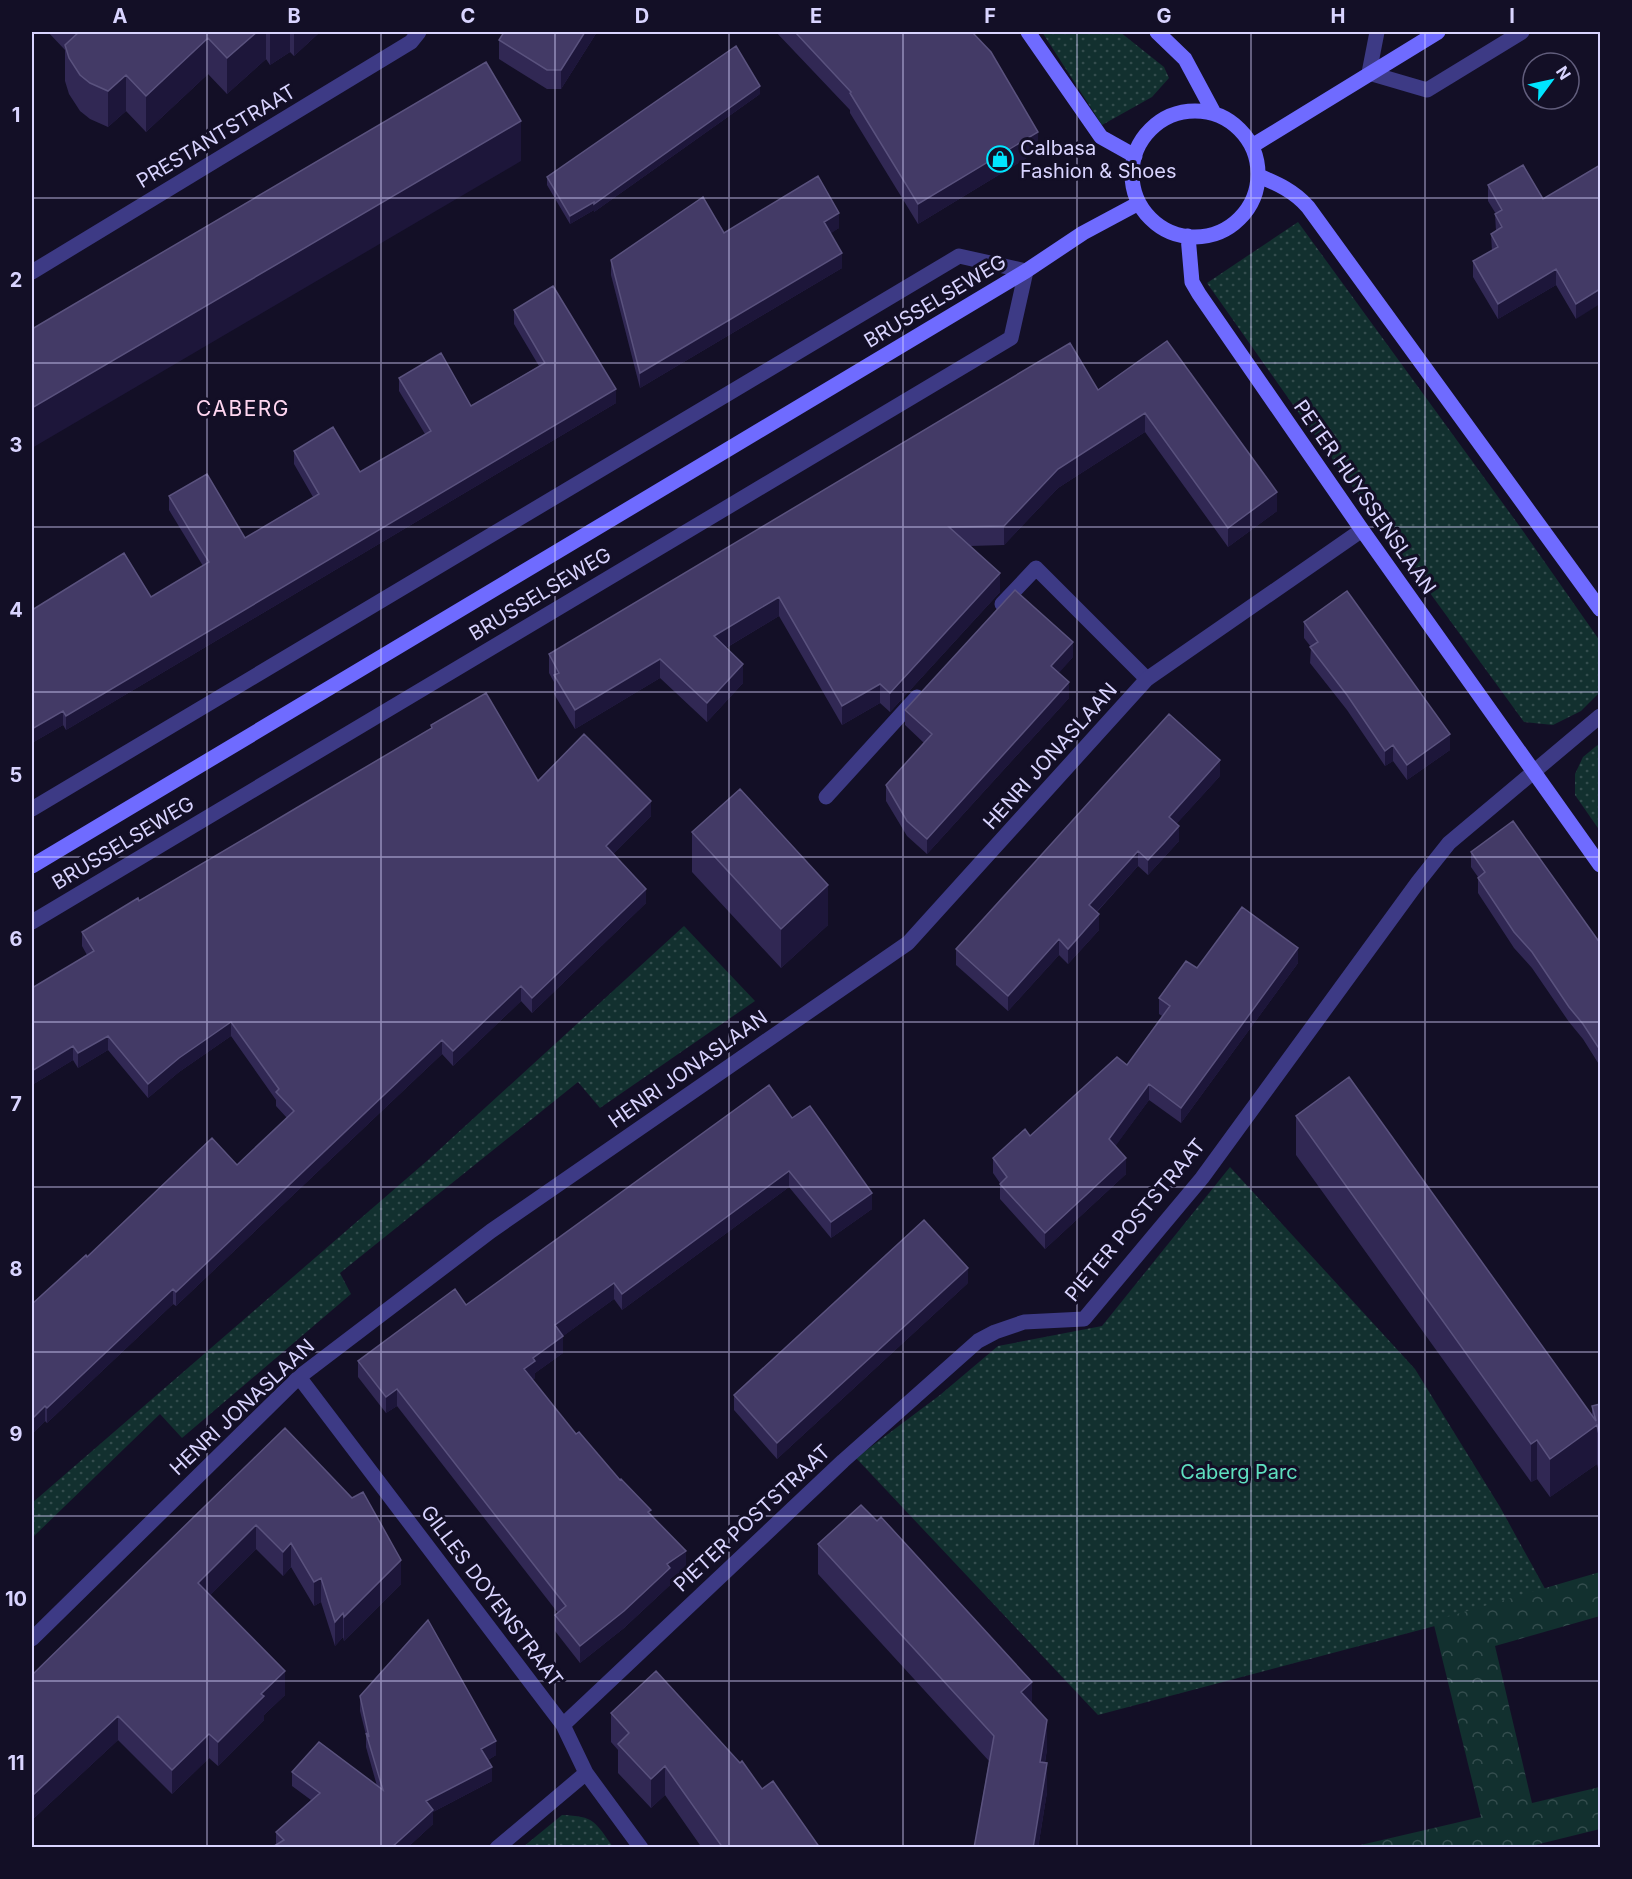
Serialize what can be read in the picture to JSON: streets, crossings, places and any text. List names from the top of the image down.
{
  "streets": {
    "street": [
      "PRESTANTSTRAAT",
      "BRUSSELSEWEG",
      "PETER HUYSSENSLAAN",
      "HENRI JONASLAAN",
      "PIETER POSTSTRAAT",
      "GILLES DOYENSTRAAT"
    ]
  },
  "crossings": [
    ["BRUSSELSEWEG", "PETER HUYSSENSLAAN"],
    ["PETER HUYSSENSLAAN", "HENRI JONASLAAN"],
    ["PETER HUYSSENSLAAN", "PIETER POSTSTRAAT"],
    ["HENRI JONASLAAN", "GILLES DOYENSTRAAT"],
    ["PIETER POSTSTRAAT", "GILLES DOYENSTRAAT"]
  ],
  "districts": ["CABERG"],
  "parks": ["Caberg Parc"],
  "places": {
    "shop": ["Calbasa Fashion & Shoes"]
  },
  "north": "top right",
  "grid": {
    "columns": [
      "A",
      "B",
      "C",
      "D",
      "E",
      "F",
      "G",
      "H",
      "I"
    ],
    "rows": [
      "1",
      "2",
      "3",
      "4",
      "5",
      "6",
      "7",
      "8",
      "9",
      "10",
      "11"
    ]
  }
}
